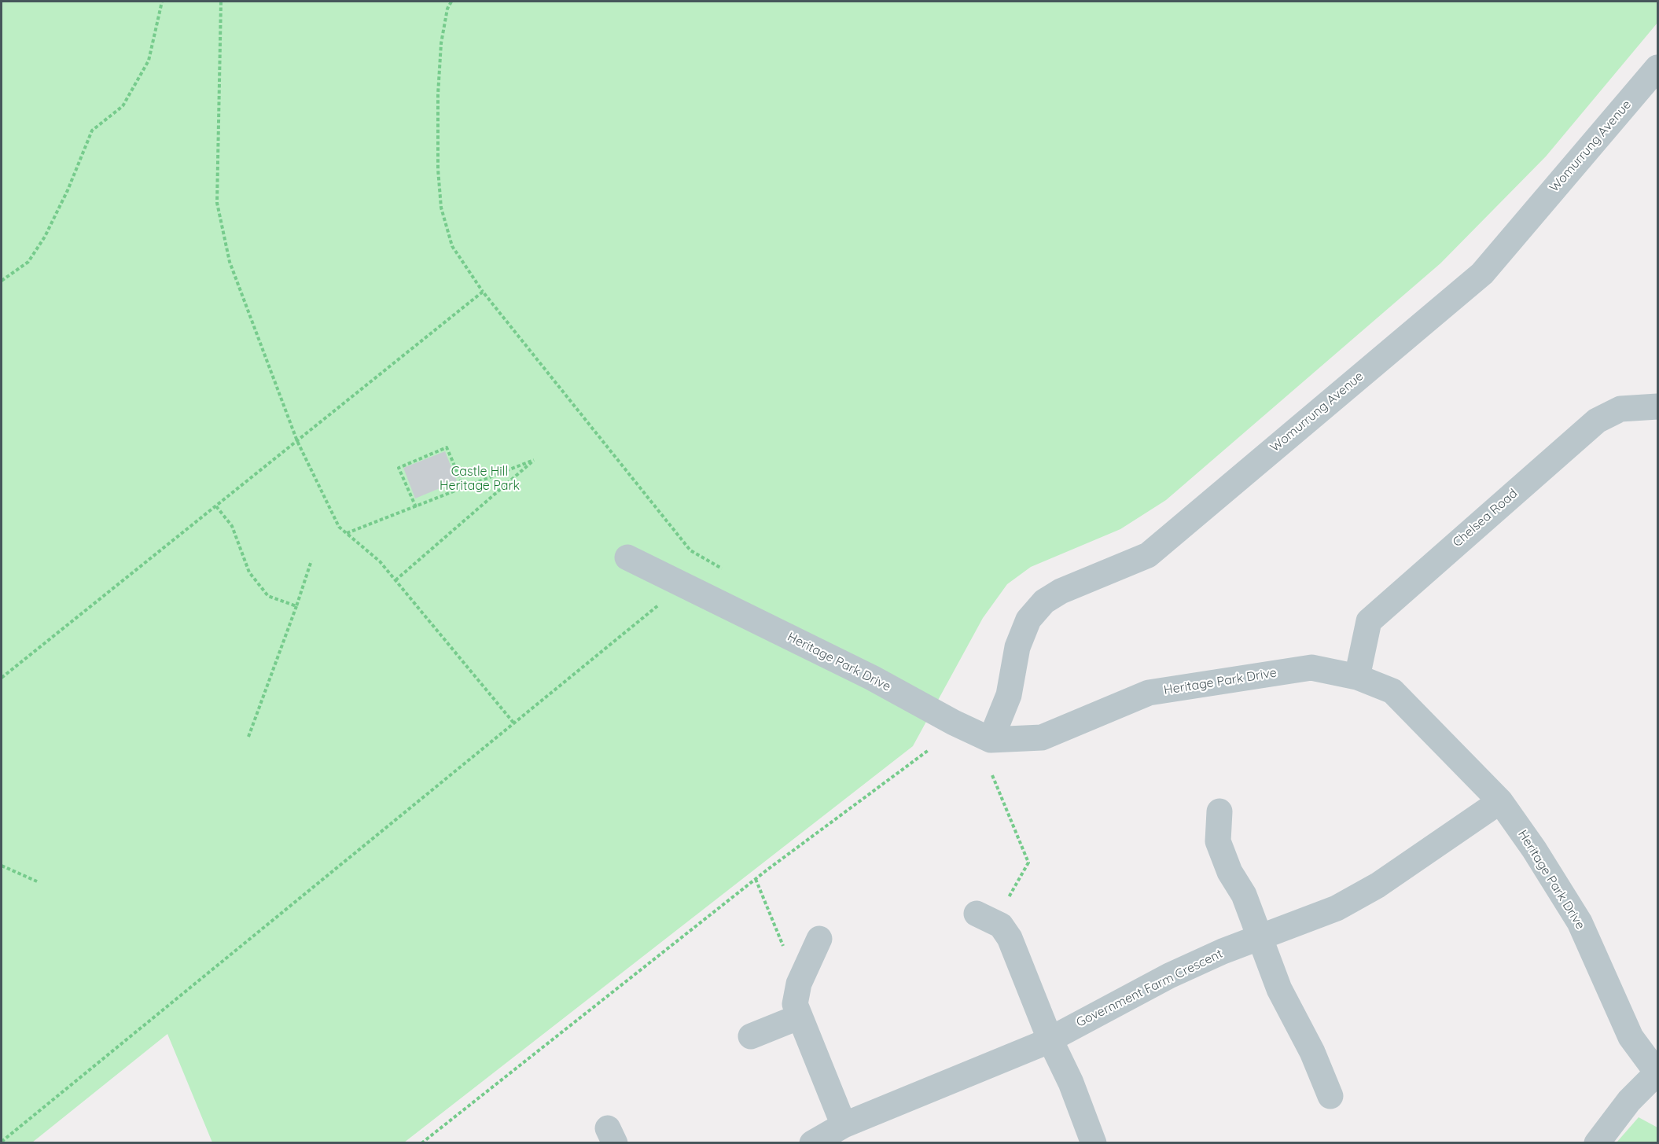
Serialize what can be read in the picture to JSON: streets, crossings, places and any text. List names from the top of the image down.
{
  "streets": {
    "street": [
      "Womurrung Avenue",
      "Chelsea Road",
      "Heritage Park Drive",
      "Government Farm Crescent"
    ]
  },
  "crossings": [
    ["Womurrung Avenue", "Heritage Park Drive"],
    ["Chelsea Road", "Heritage Park Drive"],
    ["Heritage Park Drive", "Government Farm Crescent"]
  ],
  "parks": ["Castle Hill Heritage Park"]
}
